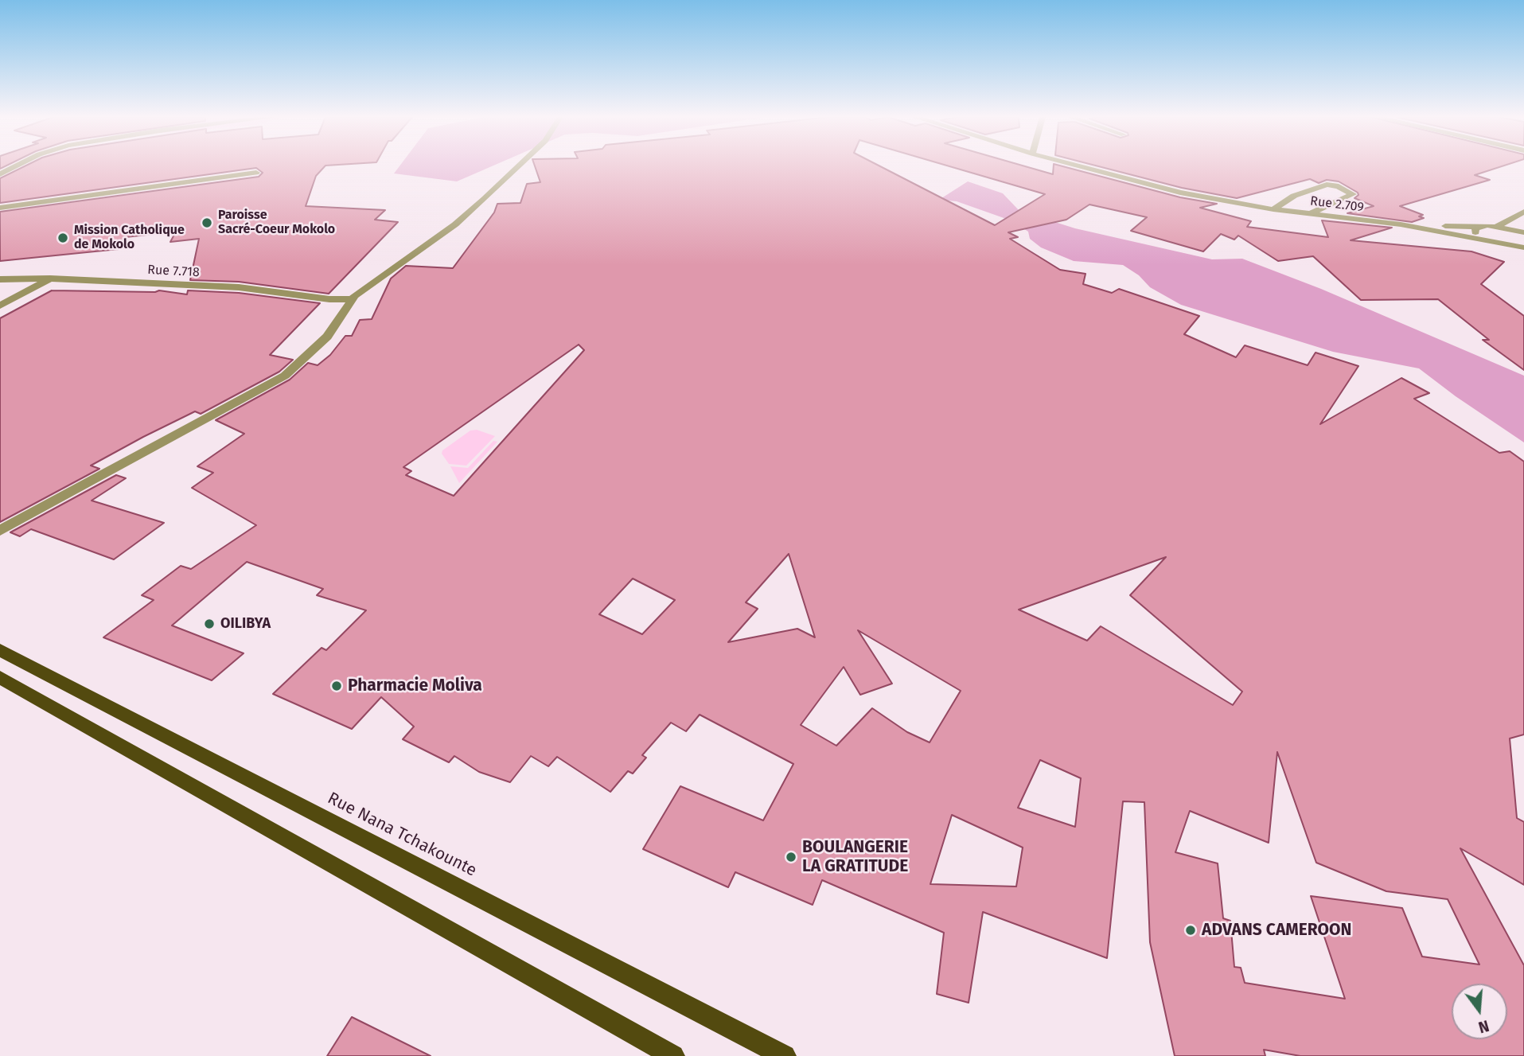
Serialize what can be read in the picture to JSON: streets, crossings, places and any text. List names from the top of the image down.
{
  "streets": {
    "main road": ["Rue Nana Tchakounte"],
    "street": ["Rue 2.709", "Rue 7.718"]
  },
  "places": [
    "Paroisse Sacré-Coeur Mokolo",
    "Mission Catholique de Mokolo",
    "OILIBYA",
    "Pharmacie Moliva",
    "BOULANGERIE LA GRATITUDE",
    "ADVANS CAMEROON"
  ],
  "north": "bottom"
}
